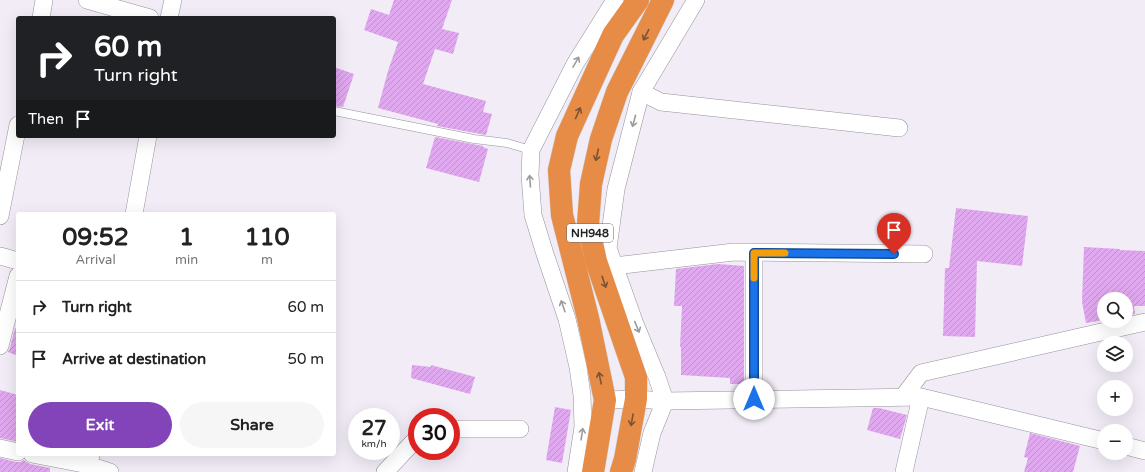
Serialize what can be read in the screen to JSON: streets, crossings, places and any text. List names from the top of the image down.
{
  "streets": {
    "highway": ["NH948"]
  },
  "page": {
    "turn": ["60 m", "Turn right"],
    "then": "Then",
    "eta": [
      "09:52",
      "Arrival",
      "1",
      "min",
      "110",
      "m"
    ],
    "list": [
      {
        "name": "Turn right",
        "value": "60 m"
      },
      {
        "name": "Arrive at destination",
        "value": "50 m"
      }
    ],
    "map_buttons": ["+", "−"],
    "buttons": ["Exit", "Share"],
    "speed": "27 km/h",
    "limit": "30"
  }
}
